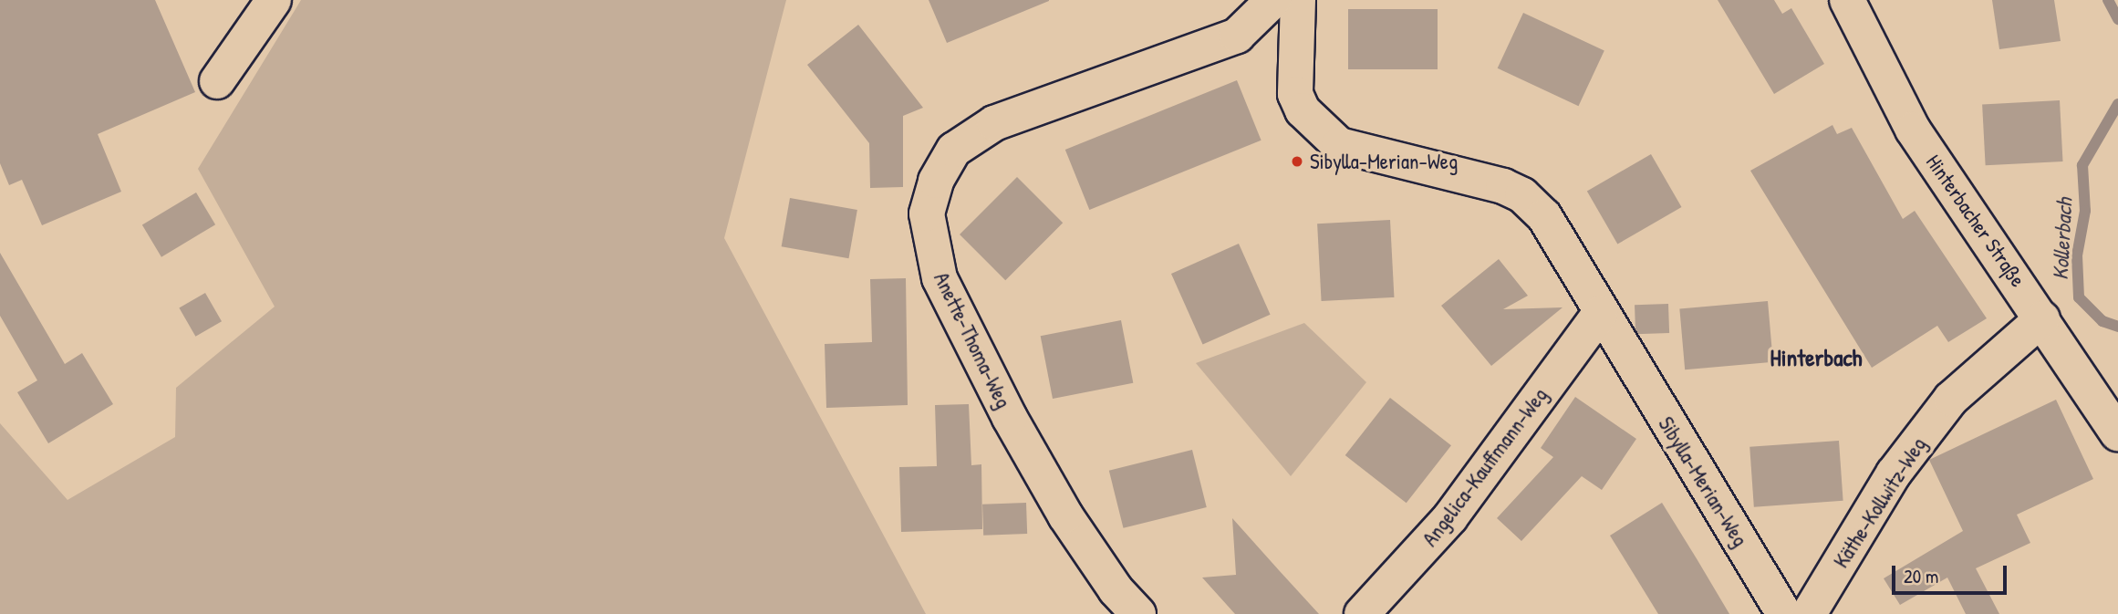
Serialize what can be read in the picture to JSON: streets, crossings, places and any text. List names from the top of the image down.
{
  "streets": {
    "street": [
      "Hinterbacher Straße",
      "Anette-Thoma-Weg",
      "Angelica-Kauffmann-Weg",
      "Sibylla-Merian-Weg",
      "Käthe-Kollwitz-Weg"
    ]
  },
  "crossings": [
    ["Hinterbacher Straße", "Käthe-Kollwitz-Weg"],
    ["Angelica-Kauffmann-Weg", "Sibylla-Merian-Weg"]
  ],
  "districts": ["Hinterbach"],
  "water": ["Kollerbach"],
  "places": ["Sibylla-Merian-Weg"],
  "scale_bar": "20 m"
}
